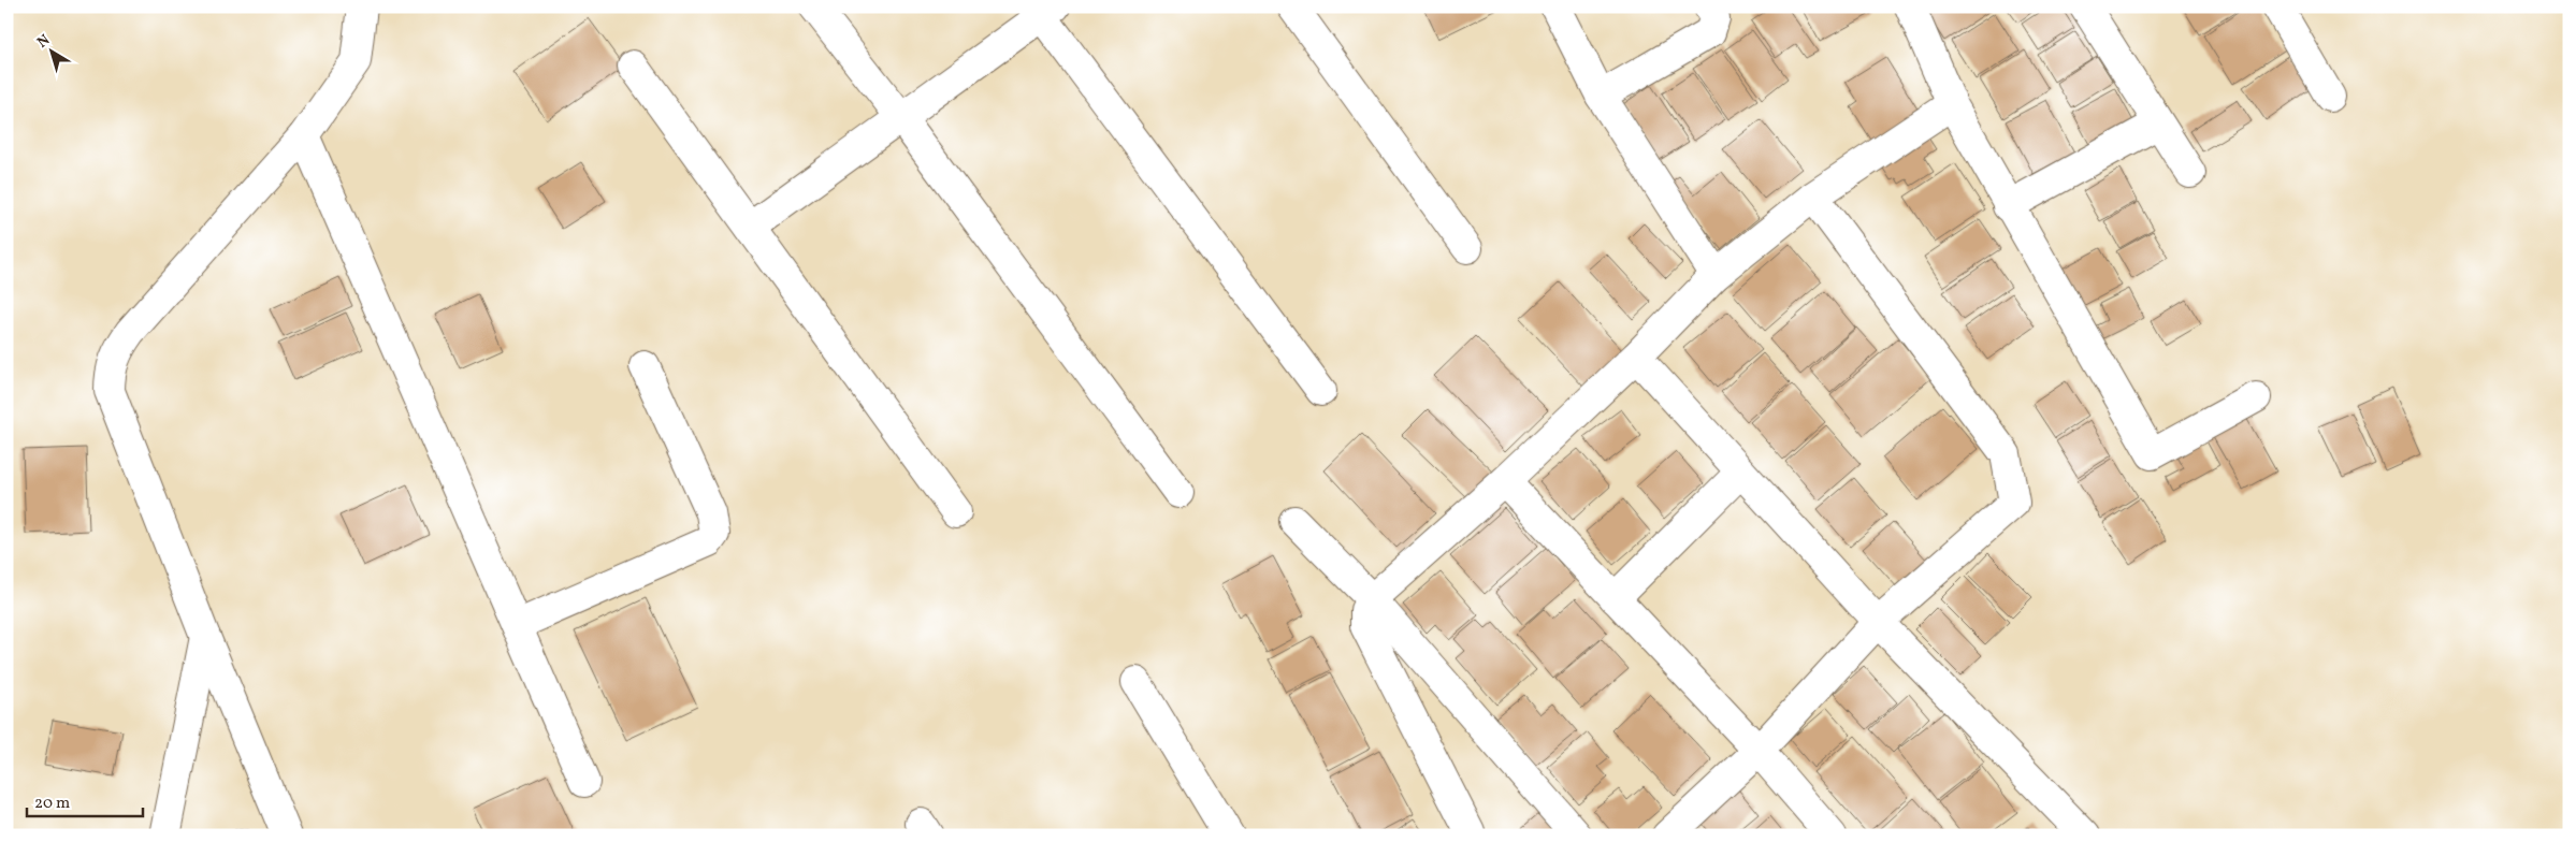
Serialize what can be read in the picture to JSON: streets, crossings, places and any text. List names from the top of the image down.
{
  "scale_bar": "20 m",
  "north": "top left"
}
